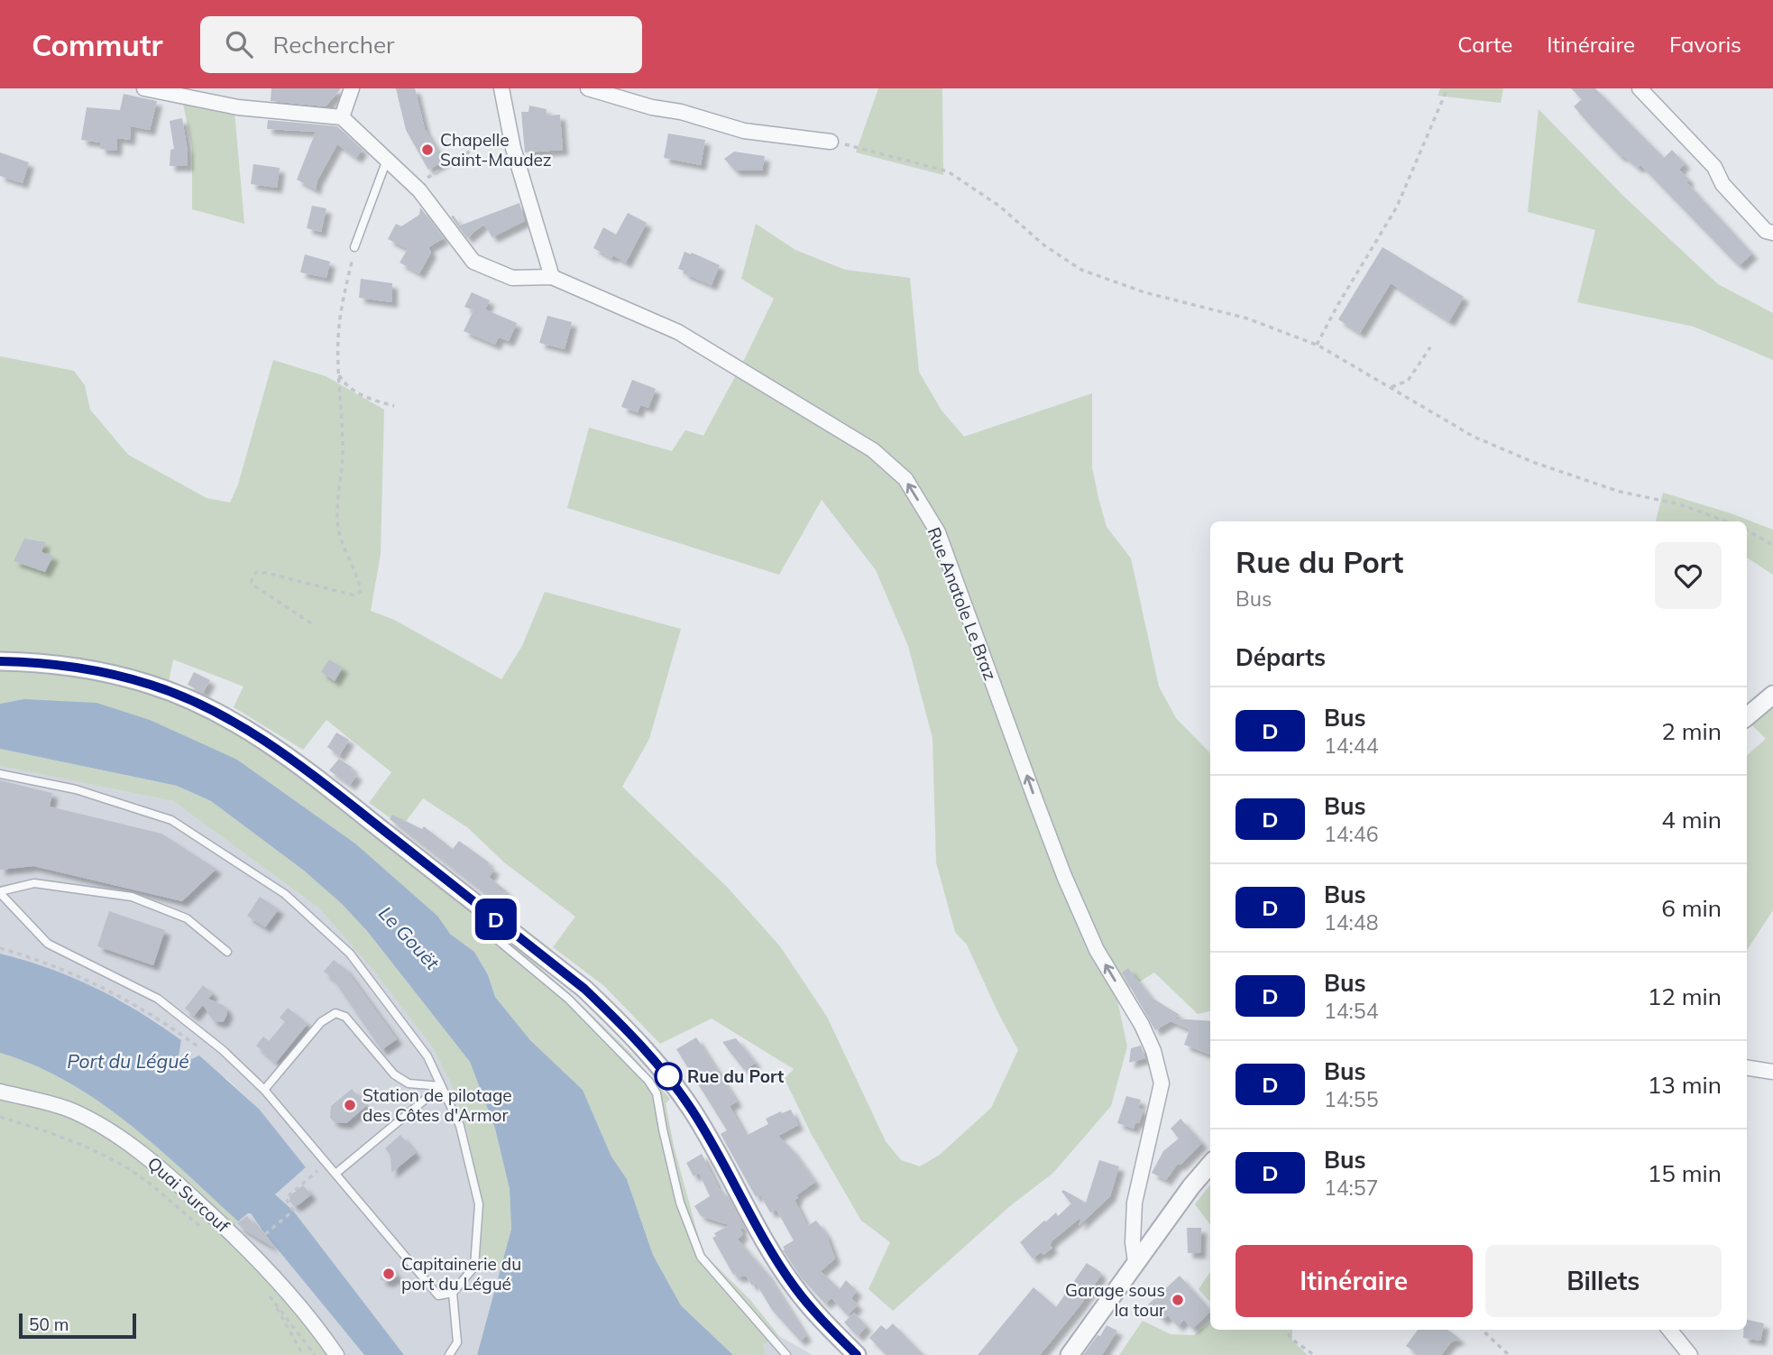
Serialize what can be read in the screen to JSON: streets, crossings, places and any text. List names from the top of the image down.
{
  "streets": {
    "street": ["Rue Anatole Le Braz", "Quai Surcouf"]
  },
  "one_way": ["Rue Anatole Le Braz"],
  "water": ["Le Gouët", "Port du Légué"],
  "places": [
    "Chapelle Saint-Maudez",
    "Rue du Port",
    "Station de pilotage des Côtes d'Armor",
    "Capitainerie du port du Légué",
    "Garage sous la tour"
  ],
  "lines": ["bus line D"],
  "scale_bar": "50 m",
  "page": {
    "header": "Commutr",
    "search": "Rechercher",
    "nav": ["Carte", "Itinéraire", "Favoris"],
    "on_map": "D",
    "heading": [
      ["Rue du Port", "Bus"],
      "Départs"
    ],
    "list": [
      {
        "mark": "D",
        "name": "Bus",
        "note": "14:44",
        "value": "2 min"
      },
      {
        "mark": "D",
        "name": "Bus",
        "note": "14:46",
        "value": "4 min"
      },
      {
        "mark": "D",
        "name": "Bus",
        "note": "14:48",
        "value": "6 min"
      },
      {
        "mark": "D",
        "name": "Bus",
        "note": "14:54",
        "value": "12 min"
      },
      {
        "mark": "D",
        "name": "Bus",
        "note": "14:55",
        "value": "13 min"
      },
      {
        "mark": "D",
        "name": "Bus",
        "note": "14:57",
        "value": "15 min"
      }
    ],
    "buttons": ["Itinéraire", "Billets"],
    "scale": "50 m"
  }
}
